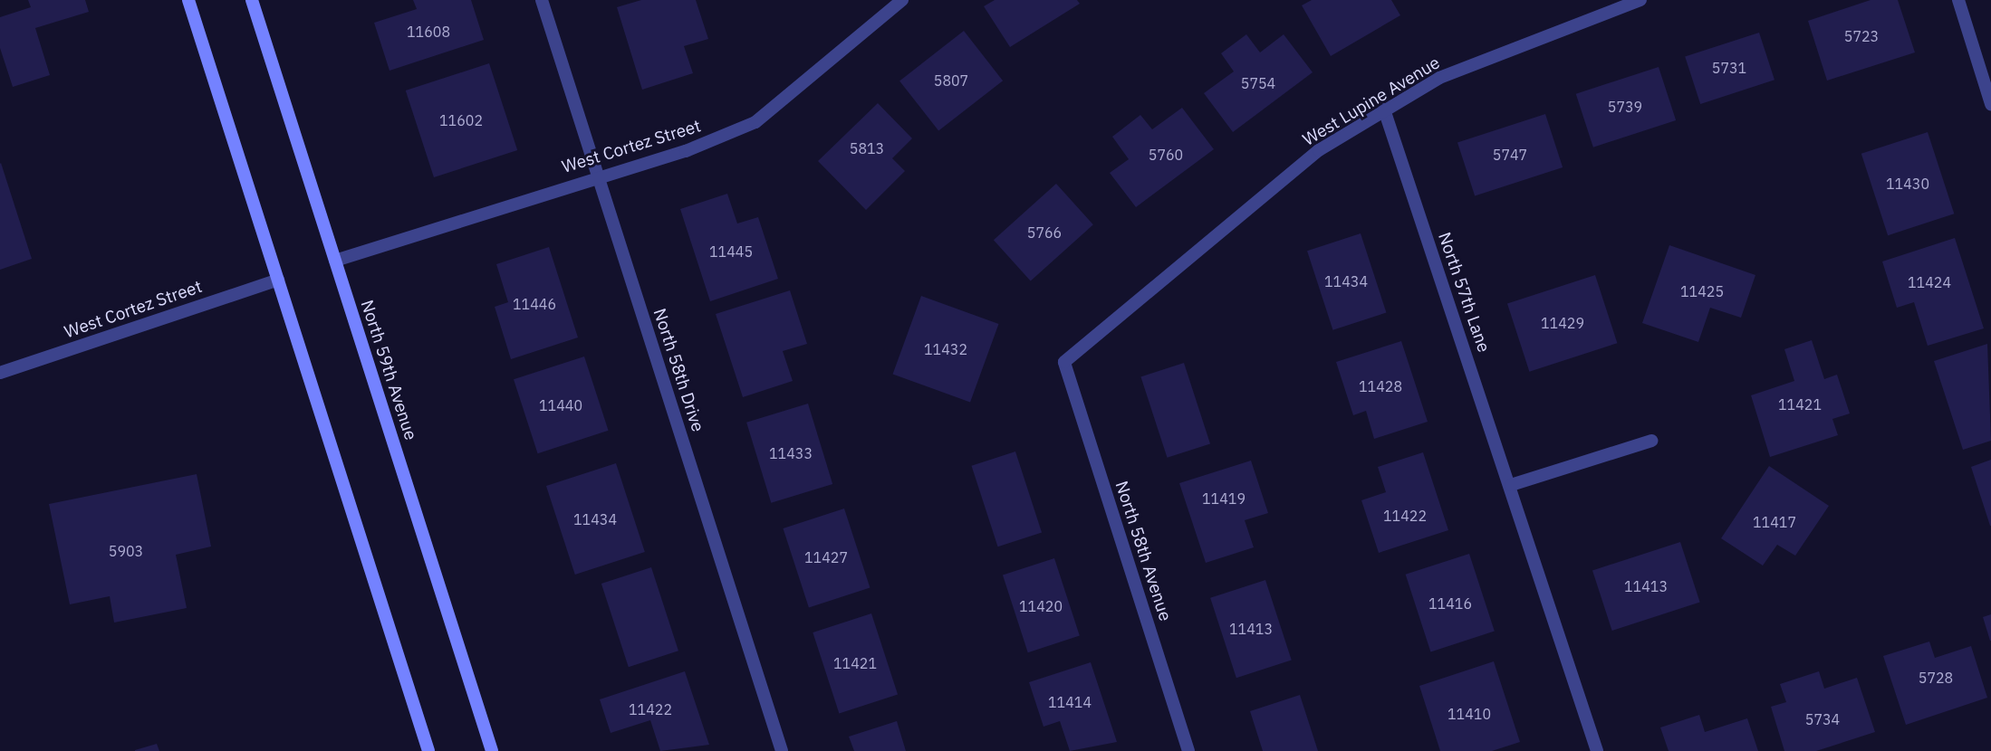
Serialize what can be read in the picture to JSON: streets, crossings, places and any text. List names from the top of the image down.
{
  "streets": {
    "main road": ["North 59th Avenue"],
    "street": [
      "West Lupine Avenue",
      "West Cortez Street",
      "North 57th Lane",
      "North 58th Drive",
      "North 58th Avenue"
    ]
  },
  "crossings": [
    ["West Lupine Avenue", "North 57th Lane"],
    ["West Lupine Avenue", "North 58th Avenue"],
    ["West Cortez Street", "North 59th Avenue"],
    ["West Cortez Street", "North 58th Drive"]
  ],
  "house_numbers": [
    "11608",
    "5723",
    "5731",
    "5807",
    "5754",
    "5739",
    "11602",
    "5813",
    "5760",
    "5747",
    "11430",
    "5766",
    "11445",
    "11434",
    "11424",
    "11425",
    "11446",
    "11429",
    "11432",
    "11428",
    "11421",
    "11440",
    "11433",
    "11419",
    "11422",
    "11434",
    "11417",
    "5903",
    "11427",
    "11413",
    "11416",
    "11420",
    "11413",
    "11421",
    "5728",
    "11414",
    "11422",
    "11410",
    "5734"
  ]
}
